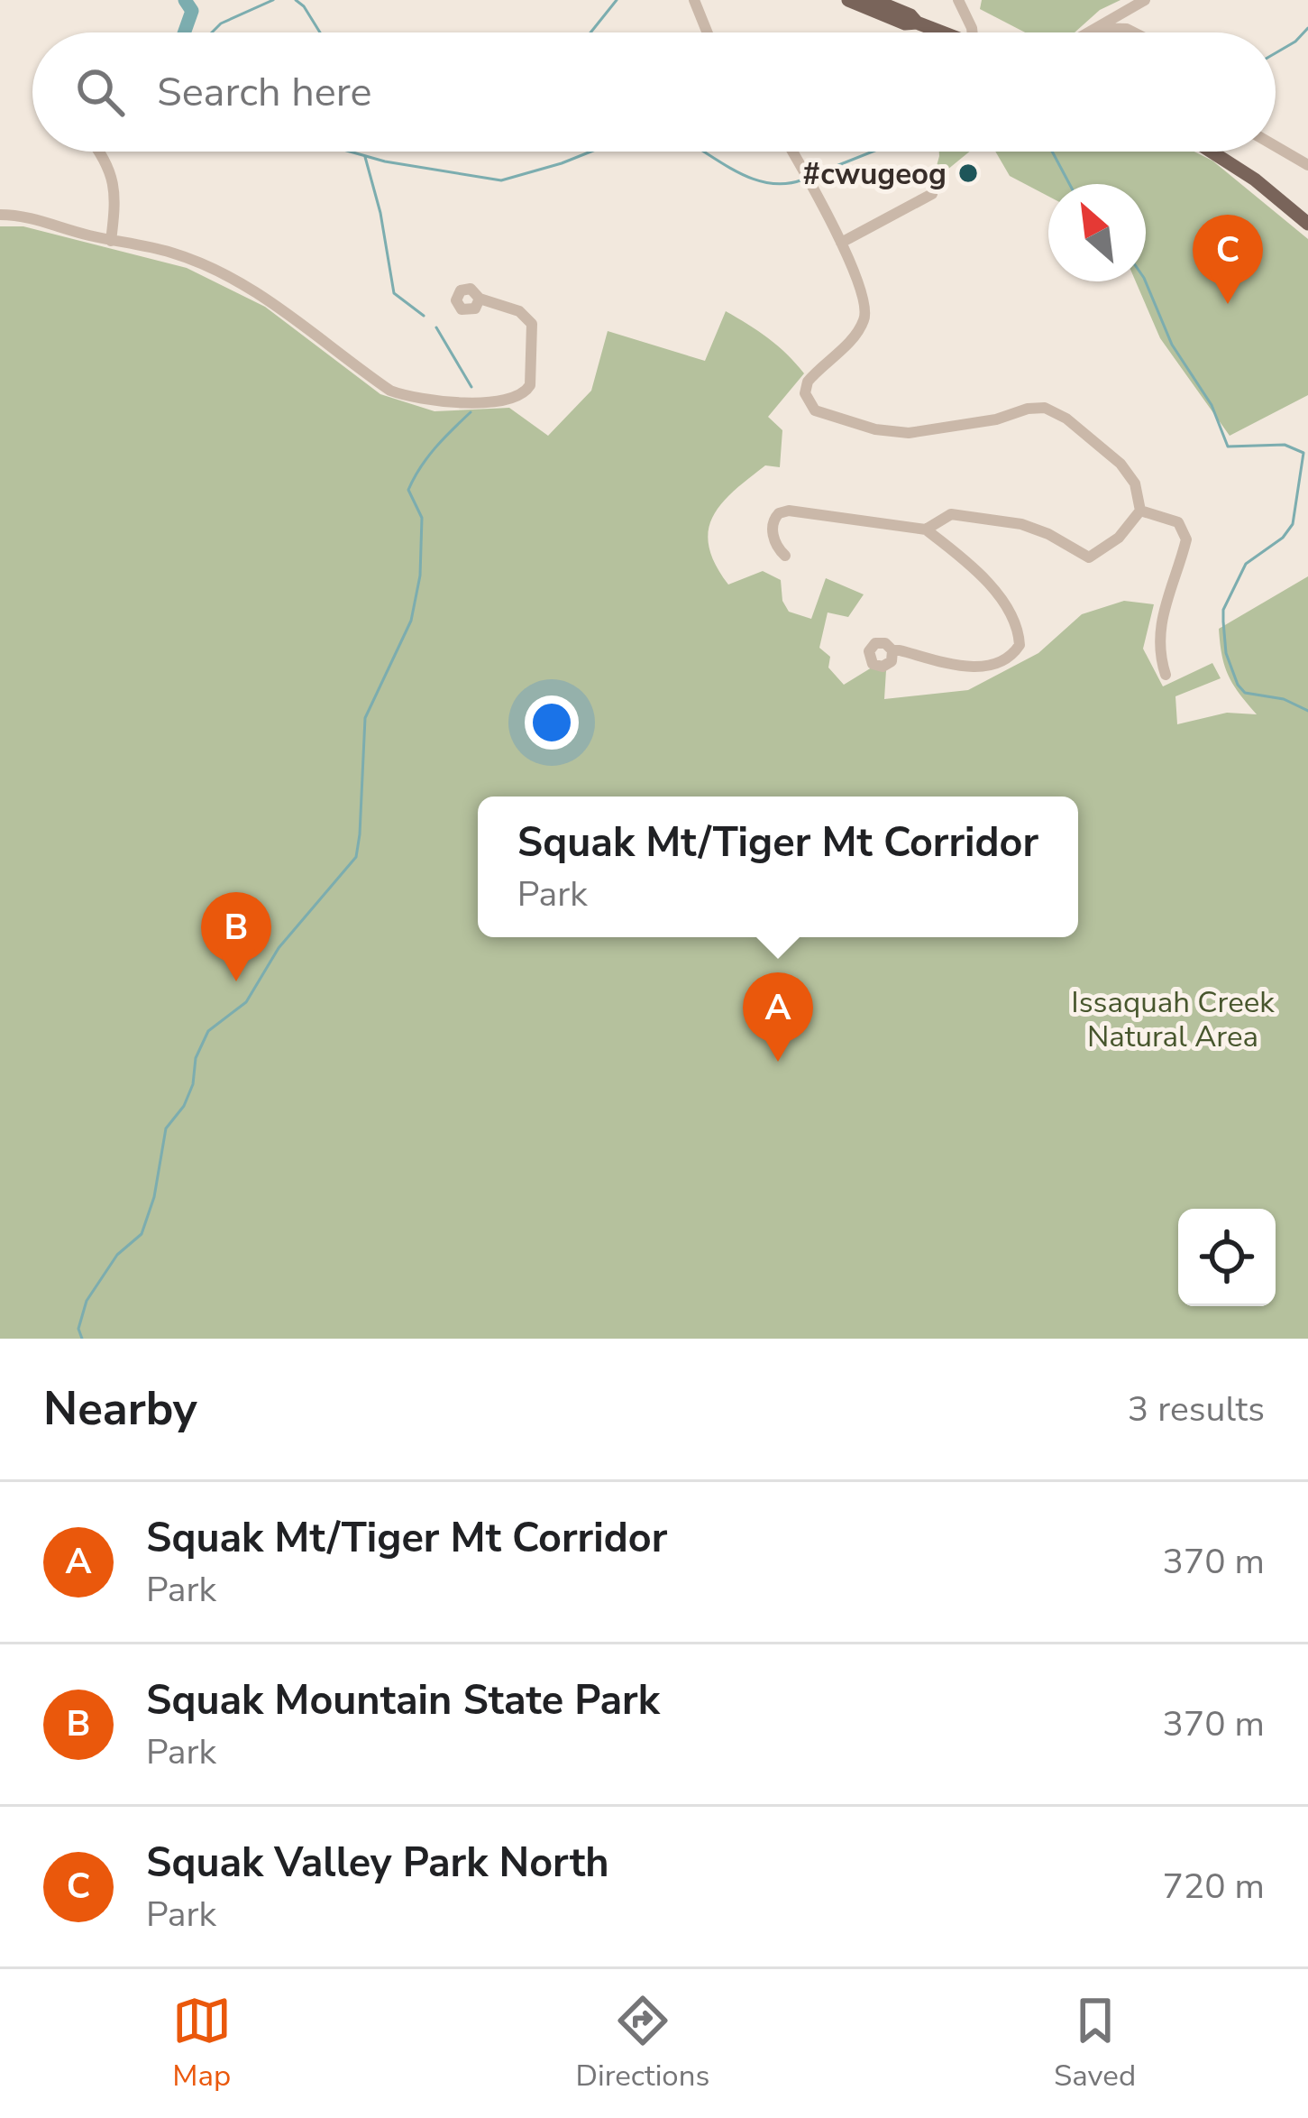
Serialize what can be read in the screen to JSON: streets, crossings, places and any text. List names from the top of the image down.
{
  "parks": ["Issaquah Creek Natural Area"],
  "places": ["#cwugeog"],
  "north": "top left",
  "page": {
    "search": "Search here",
    "pins": ["C", "B", "A"],
    "popup": ["Squak Mt/Tiger Mt Corridor", "Park"],
    "heading": ["Nearby", "3 results"],
    "list": [
      {
        "mark": "A",
        "name": "Squak Mt/Tiger Mt Corridor",
        "note": "Park",
        "value": "370 m"
      },
      {
        "mark": "B",
        "name": "Squak Mountain State Park",
        "note": "Park",
        "value": "370 m"
      },
      {
        "mark": "C",
        "name": "Squak Valley Park North",
        "note": "Park",
        "value": "720 m"
      }
    ],
    "nav": ["Map", "Directions", "Saved"]
  }
}
